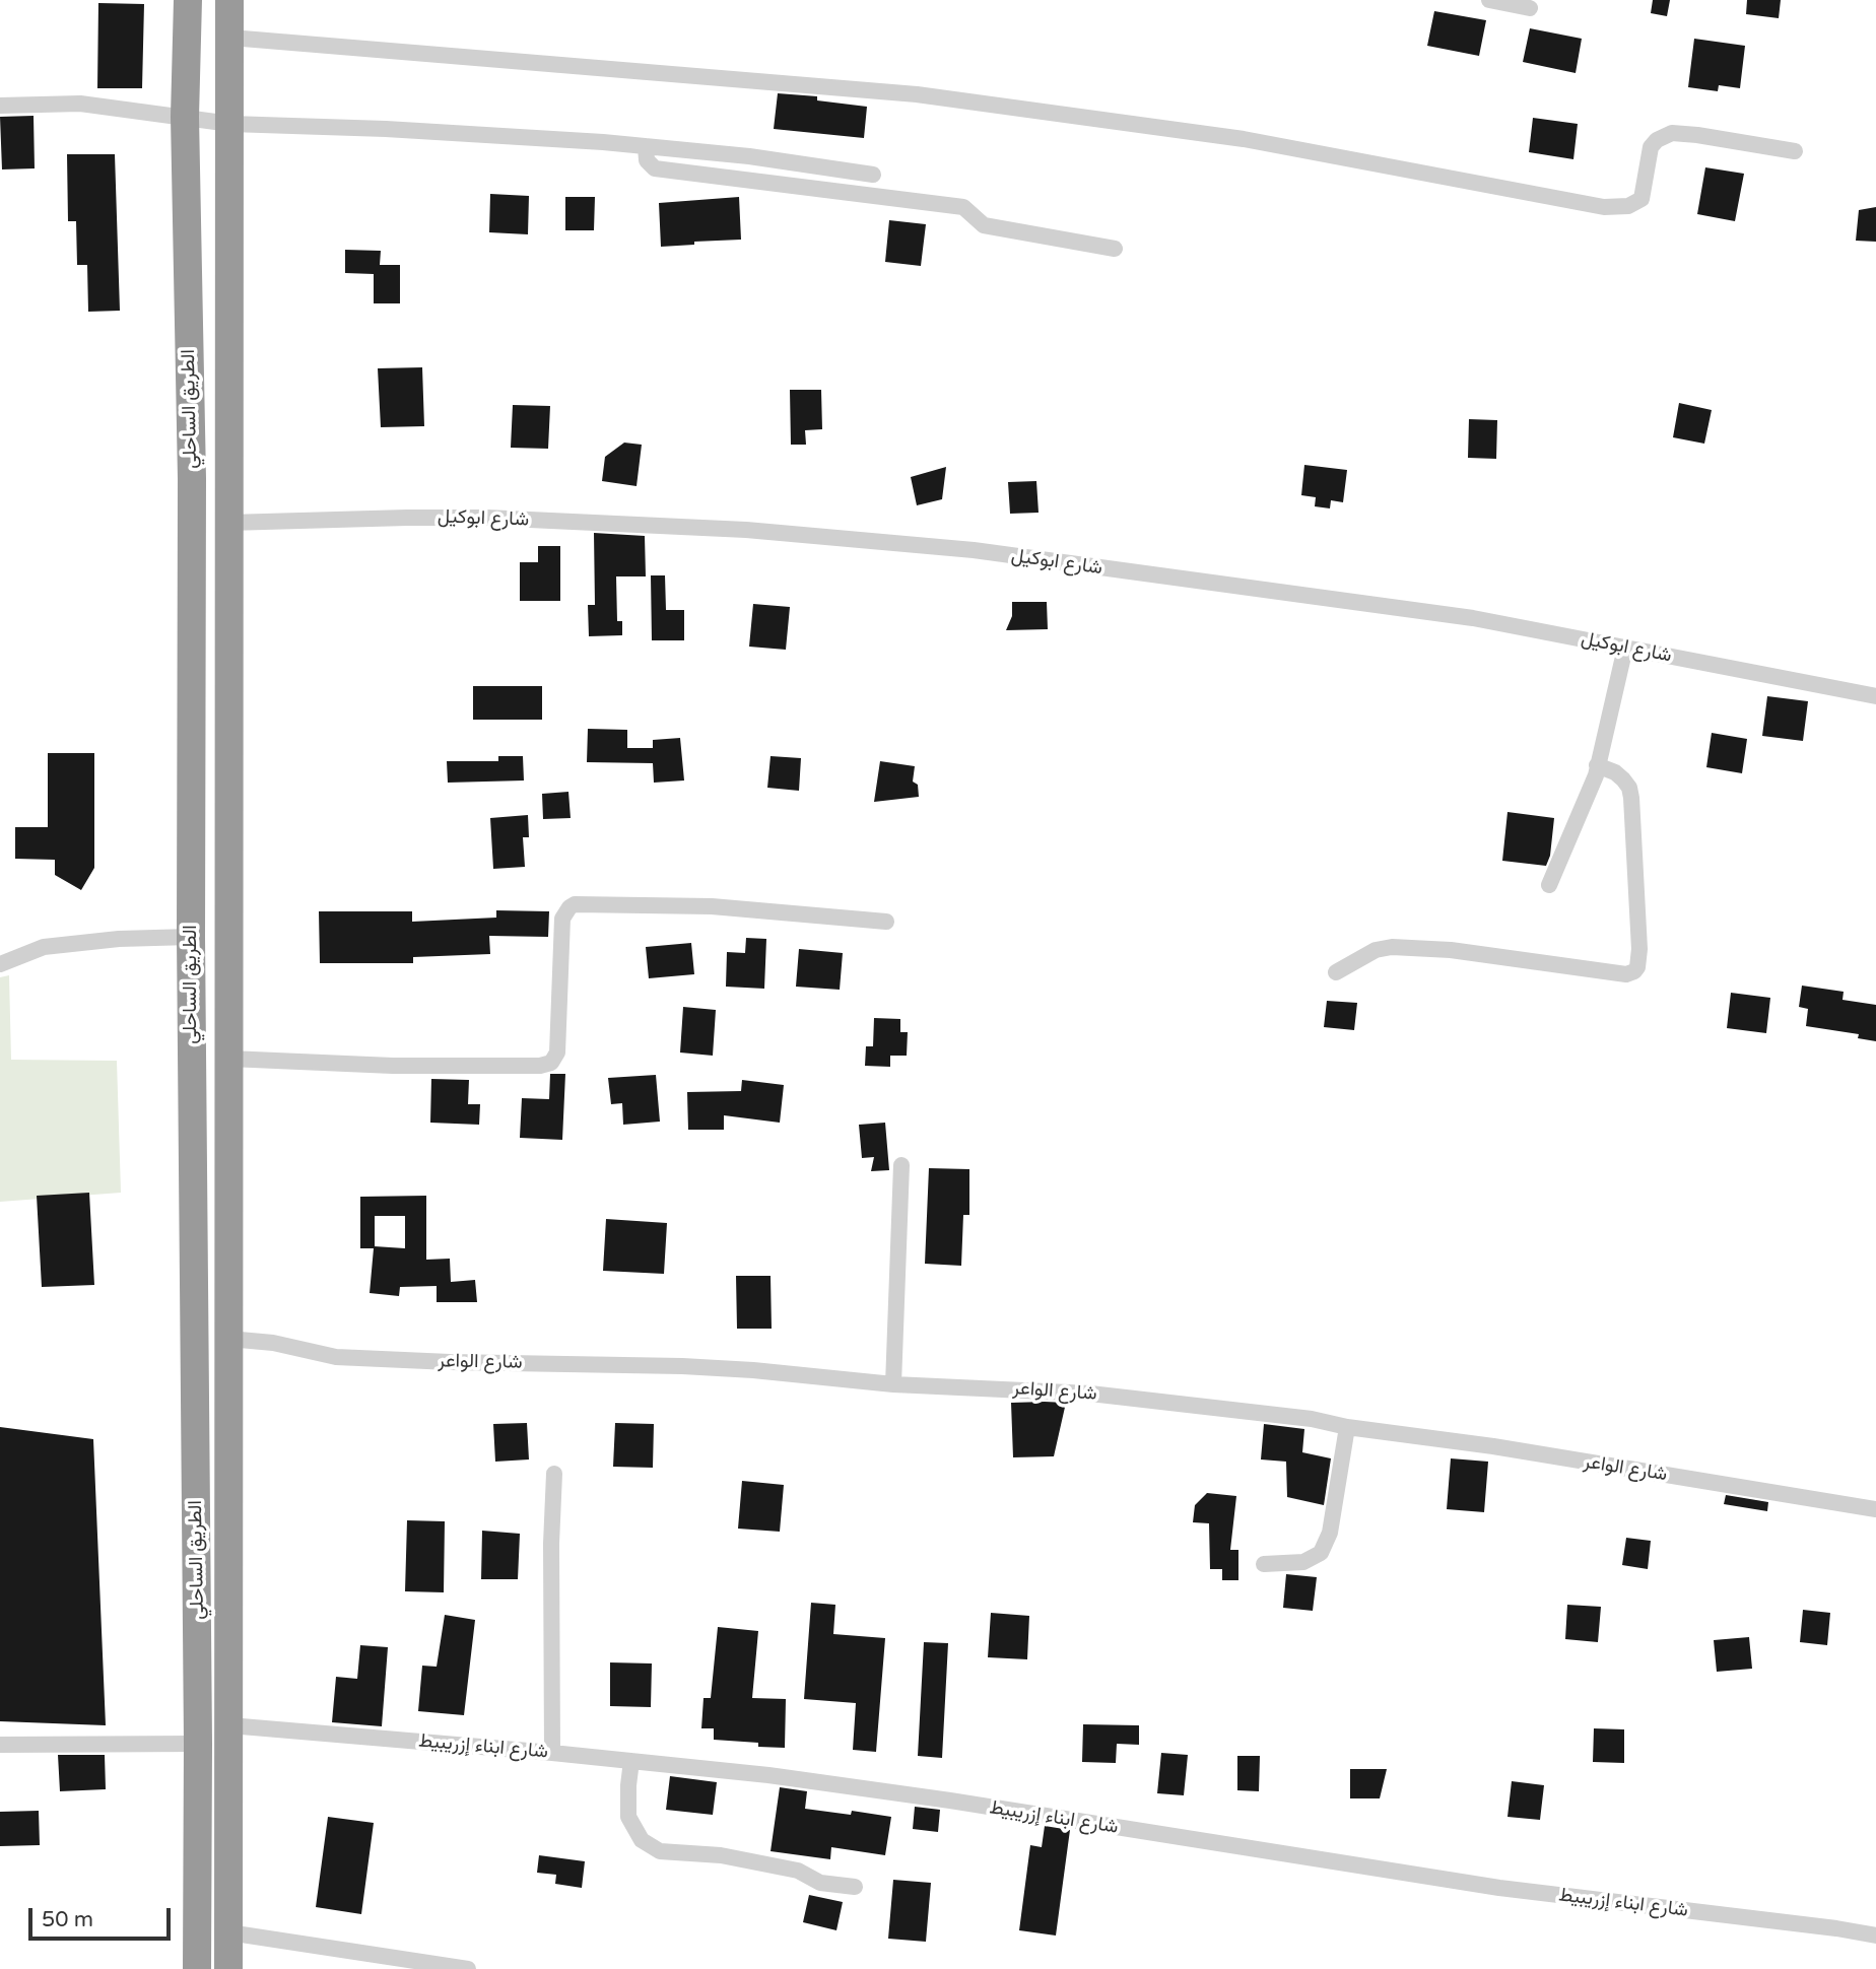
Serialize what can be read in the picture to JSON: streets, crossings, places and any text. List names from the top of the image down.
{
  "streets": {
    "highway": ["الطريق الساحلي"],
    "street": ["شارع ابوكيل", "شارع الواعر", "شارع ابناء إزريبيط"]
  },
  "crossings": [
    ["الطريق الساحلي", "شارع ابوكيل"],
    ["الطريق الساحلي", "شارع الواعر"],
    ["الطريق الساحلي", "شارع ابناء إزريبيط"]
  ],
  "scale_bar": "50 m"
}
